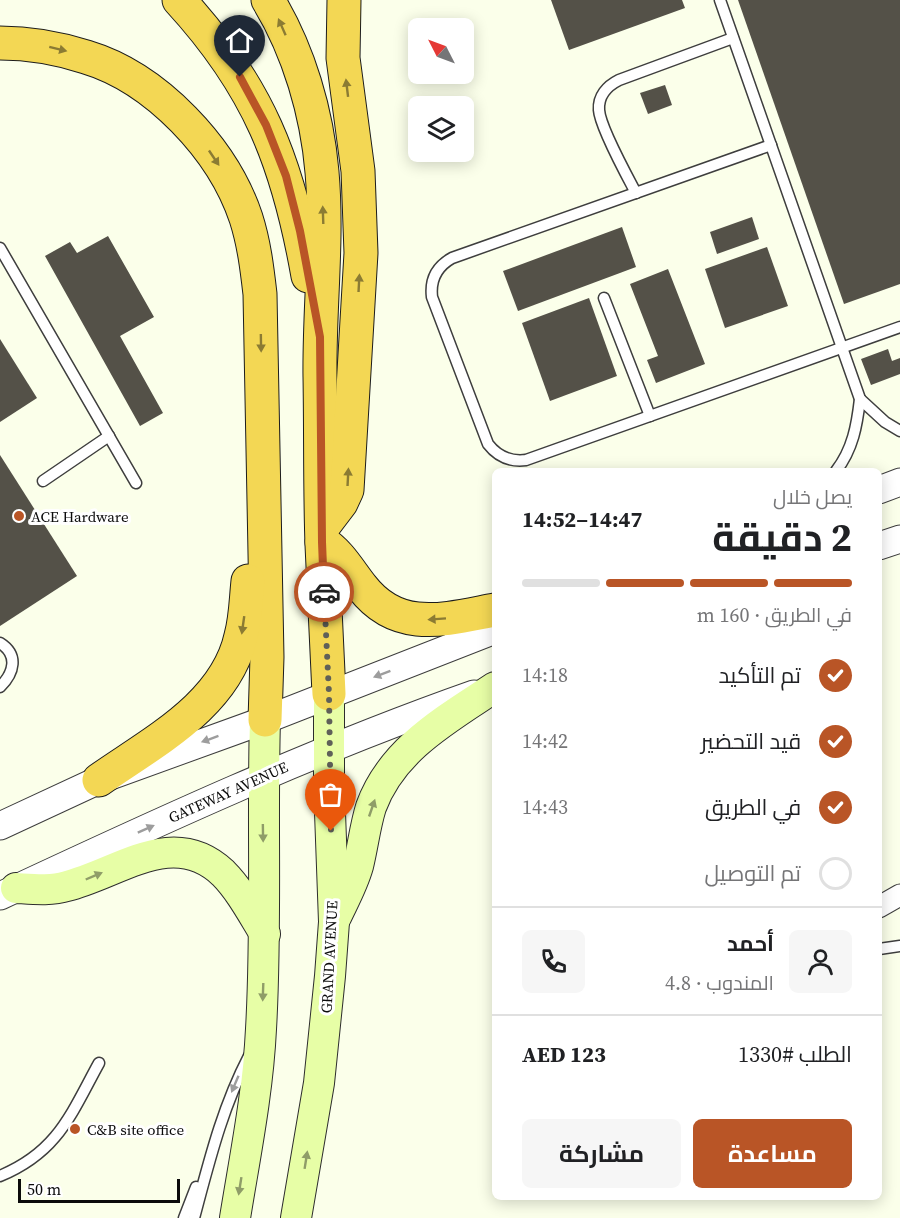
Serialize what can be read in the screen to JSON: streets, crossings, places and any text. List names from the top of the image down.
{
  "streets": {
    "main road": ["GRAND AVENUE"],
    "street": ["GATEWAY AVENUE"]
  },
  "crossings": [
    ["GATEWAY AVENUE", "GRAND AVENUE"]
  ],
  "places": ["ACE Hardware", "C&B site office"],
  "scale_bar": "50 m",
  "north": "top left",
  "page": {
    "heading": ["2 دقيقة", "يصل خلال", "14:47–14:52"],
    "panel": [
      "أحمد",
      "المندوب · 4.8",
      "الطلب #1330",
      "AED 123"
    ],
    "bar": "في الطريق · 160 m",
    "list": [
      ["تم التأكيد", "14:18"],
      ["قيد التحضير", "14:42"],
      ["في الطريق", "14:43"],
      "تم التوصيل"
    ],
    "buttons": ["مساعدة", "مشاركة"],
    "scale": "50 m"
  }
}
